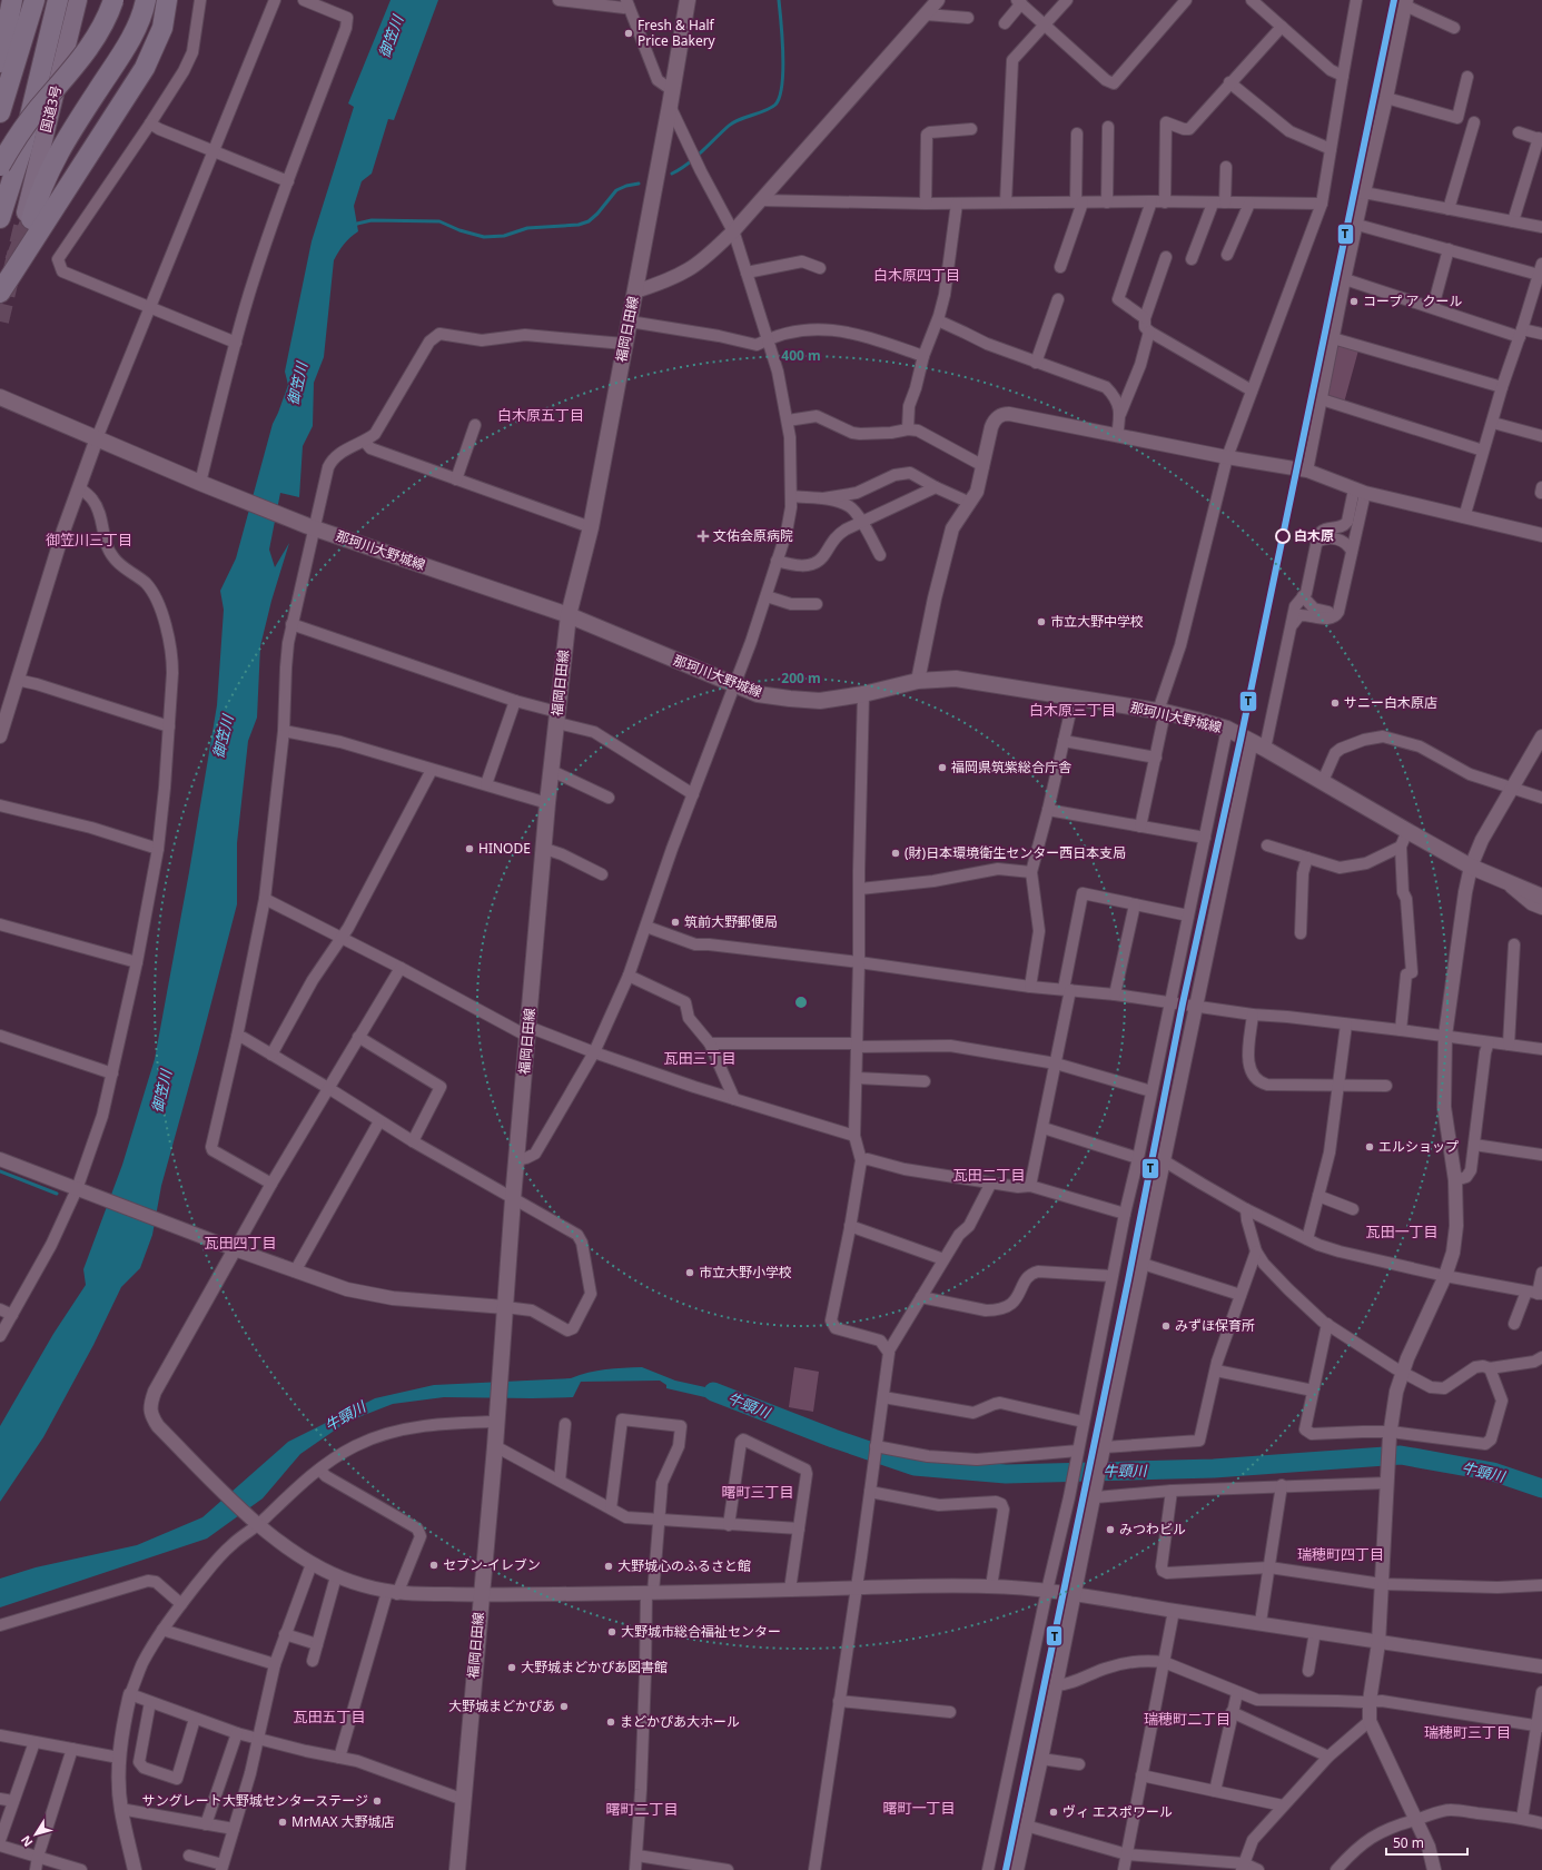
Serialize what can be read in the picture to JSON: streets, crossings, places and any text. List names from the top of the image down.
{
  "streets": {
    "highway": ["国道3号"],
    "main road": ["福岡日田線", "那珂川大野城線"]
  },
  "crossings": [
    ["福岡日田線", "那珂川大野城線"]
  ],
  "districts": [
    "白木原四丁目",
    "白木原五丁目",
    "御笠川三丁目",
    "白木原三丁目",
    "瓦田三丁目",
    "瓦田二丁目",
    "瓦田一丁目",
    "瓦田四丁目",
    "曙町三丁目",
    "瑞穂町四丁目",
    "瓦田五丁目",
    "瑞穂町二丁目",
    "瑞穂町三丁目",
    "曙町一丁目",
    "曙町二丁目"
  ],
  "water": ["御笠川", "牛頸川"],
  "places": {
    "other": [
      "Fresh & Half Price Bakery",
      "コープ ア クール",
      "白木原",
      "市立大野中学校",
      "サニー白木原店",
      "福岡県筑紫総合庁舎",
      "HINODE",
      "(財)日本環境衛生センター西日本支局",
      "筑前大野郵便局",
      "エルショップ",
      "市立大野小学校",
      "みずほ保育所",
      "みつわビル",
      "セブン-イレブン",
      "大野城心のふるさと館",
      "大野城市総合福祉センター",
      "大野城まどかぴあ図書館",
      "大野城まどかぴあ",
      "まどかぴあ大ホール",
      "サングレート大野城センターステージ",
      "ヴィ エスポワール",
      "MrMAX 大野城店"
    ],
    "health": ["文佑会原病院"]
  },
  "lines": ["transit line T"],
  "scale_bar": "50 m",
  "north": "bottom left",
  "rings": ["400 m", "200 m"]
}
